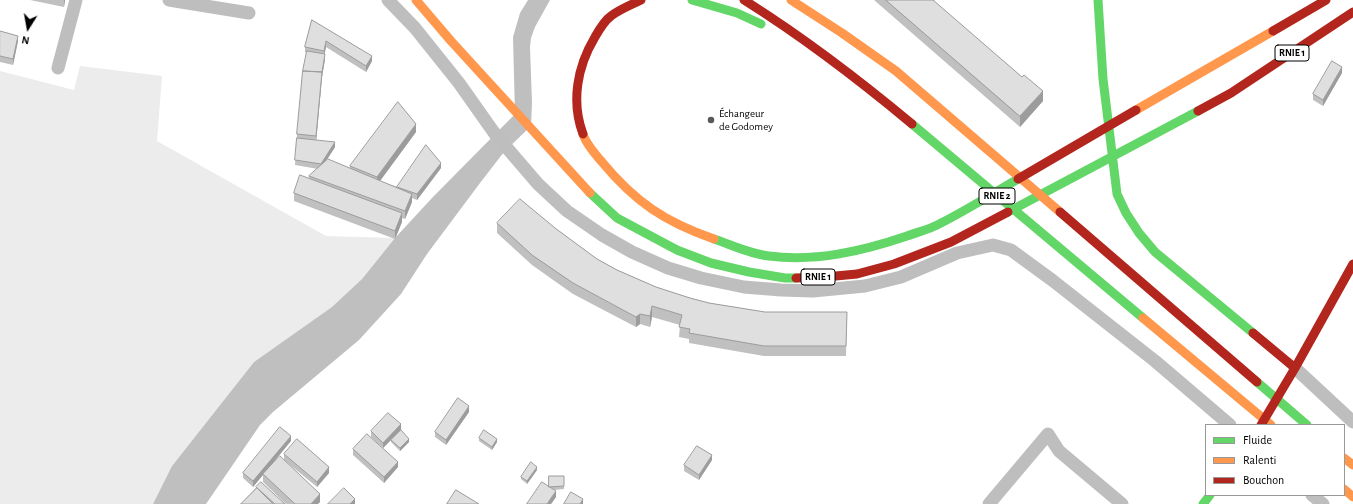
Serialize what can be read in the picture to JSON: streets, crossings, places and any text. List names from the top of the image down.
{
  "streets": {
    "main road": ["RNIE 1", "RNIE 2"]
  },
  "places": ["Échangeur de Godomey"],
  "legend": ["Fluide", "Ralenti", "Bouchon"],
  "north": "bottom"
}
